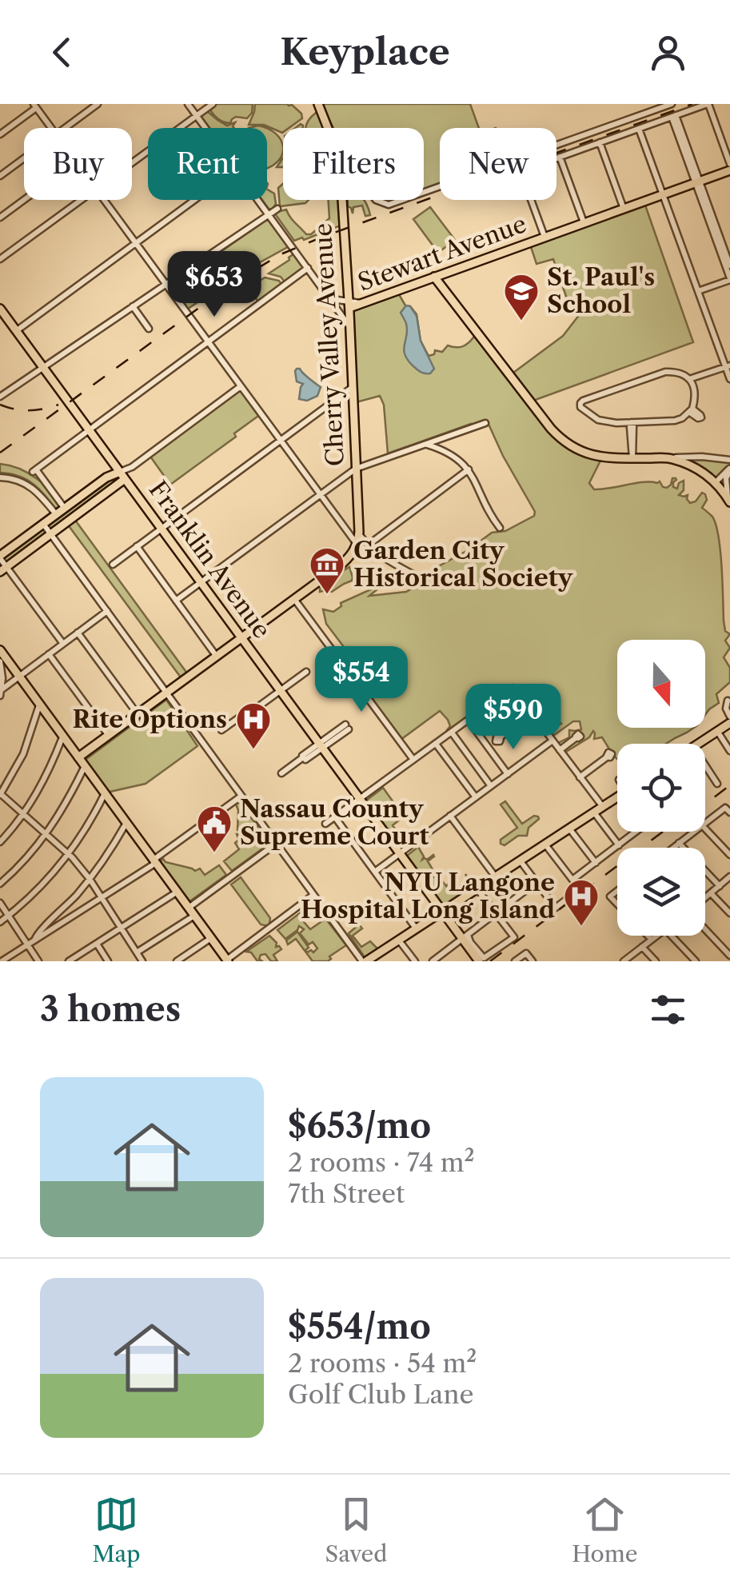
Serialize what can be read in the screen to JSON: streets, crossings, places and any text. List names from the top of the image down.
{
  "streets": {
    "main road": ["Stewart Avenue", "Cherry Valley Avenue", "Franklin Avenue"]
  },
  "crossings": [
    ["Stewart Avenue", "Cherry Valley Avenue"]
  ],
  "places": {
    "school or university": ["St. Paul's School"],
    "museum": ["Garden City Historical Society"],
    "hospital": ["Rite Options", "NYU Langone Hospital Long Island"],
    "public building": ["Nassau County Supreme Court"]
  },
  "north": "bottom",
  "page": {
    "header": "Keyplace",
    "chip": [
      "Buy",
      "Rent",
      "Filters",
      "New"
    ],
    "price": ["$653", "$554", "$590"],
    "heading": "3 homes",
    "list": [
      {
        "name": "$653/mo",
        "note": "2 rooms · 74 m² · 7th Street"
      },
      {
        "name": "$554/mo",
        "note": "2 rooms · 54 m² · Golf Club Lane"
      }
    ],
    "tabs": ["Map", "Saved", "Home"]
  }
}
